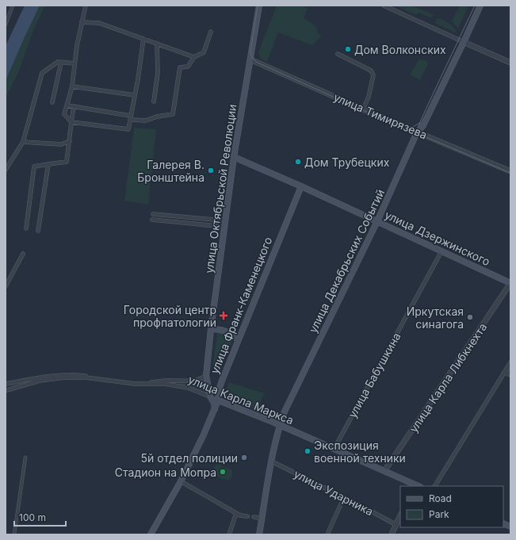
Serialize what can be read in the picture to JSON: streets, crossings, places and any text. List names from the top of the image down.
{
  "streets": {
    "main road": [
      "улица Октябрьской Революции",
      "улица Дзержинского",
      "улица Декабрьских Событий",
      "улица Франк-Каменецкого",
      "улица Карла Маркса"
    ],
    "street": [
      "улица Тимирязева",
      "улица Бабушкина",
      "улица Карла Либкнехта",
      "улица Ударника"
    ]
  },
  "crossings": [
    ["улица Тимирязева", "улица Октябрьской Революции"],
    ["улица Тимирязева", "улица Декабрьских Событий"],
    ["улица Октябрьской Революции", "улица Дзержинского"],
    ["улица Октябрьской Революции", "улица Франк-Каменецкого"],
    ["улица Октябрьской Революции", "улица Карла Маркса"],
    ["улица Дзержинского", "улица Декабрьских Событий"],
    ["улица Дзержинского", "улица Франк-Каменецкого"],
    ["улица Дзержинского", "улица Бабушкина"],
    ["улица Дзержинского", "улица Карла Либкнехта"],
    ["улица Декабрьских Событий", "улица Карла Маркса"],
    ["улица Декабрьских Событий", "улица Ударника"],
    ["улица Франк-Каменецкого", "улица Карла Маркса"],
    ["улица Бабушкина", "улица Карла Маркса"],
    ["улица Карла Либкнехта", "улица Карла Маркса"]
  ],
  "places": {
    "other": [
      "Дом Волконских",
      "Дом Трубецких",
      "Галерея В. Бронштейна",
      "Иркутская синагога",
      "Экспозиция военной техники",
      "5й отдел полиции",
      "Стадион на Мопра"
    ],
    "health": ["Городской центр профпатологии"]
  },
  "legend": ["Road", "Park"],
  "scale_bar": "100 m"
}
